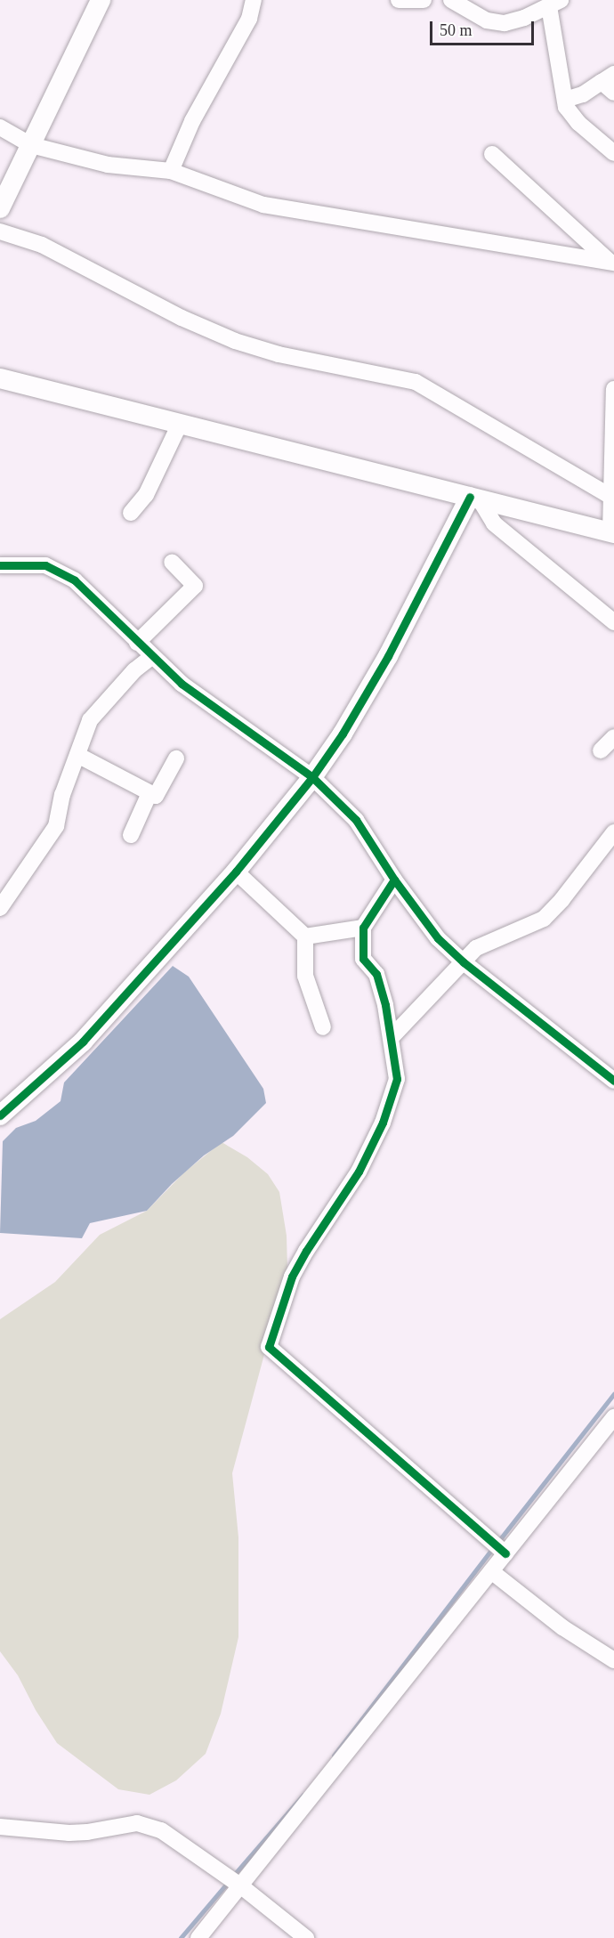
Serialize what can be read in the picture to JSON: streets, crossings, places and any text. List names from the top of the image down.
{
  "scale_bar": "50 m"
}
